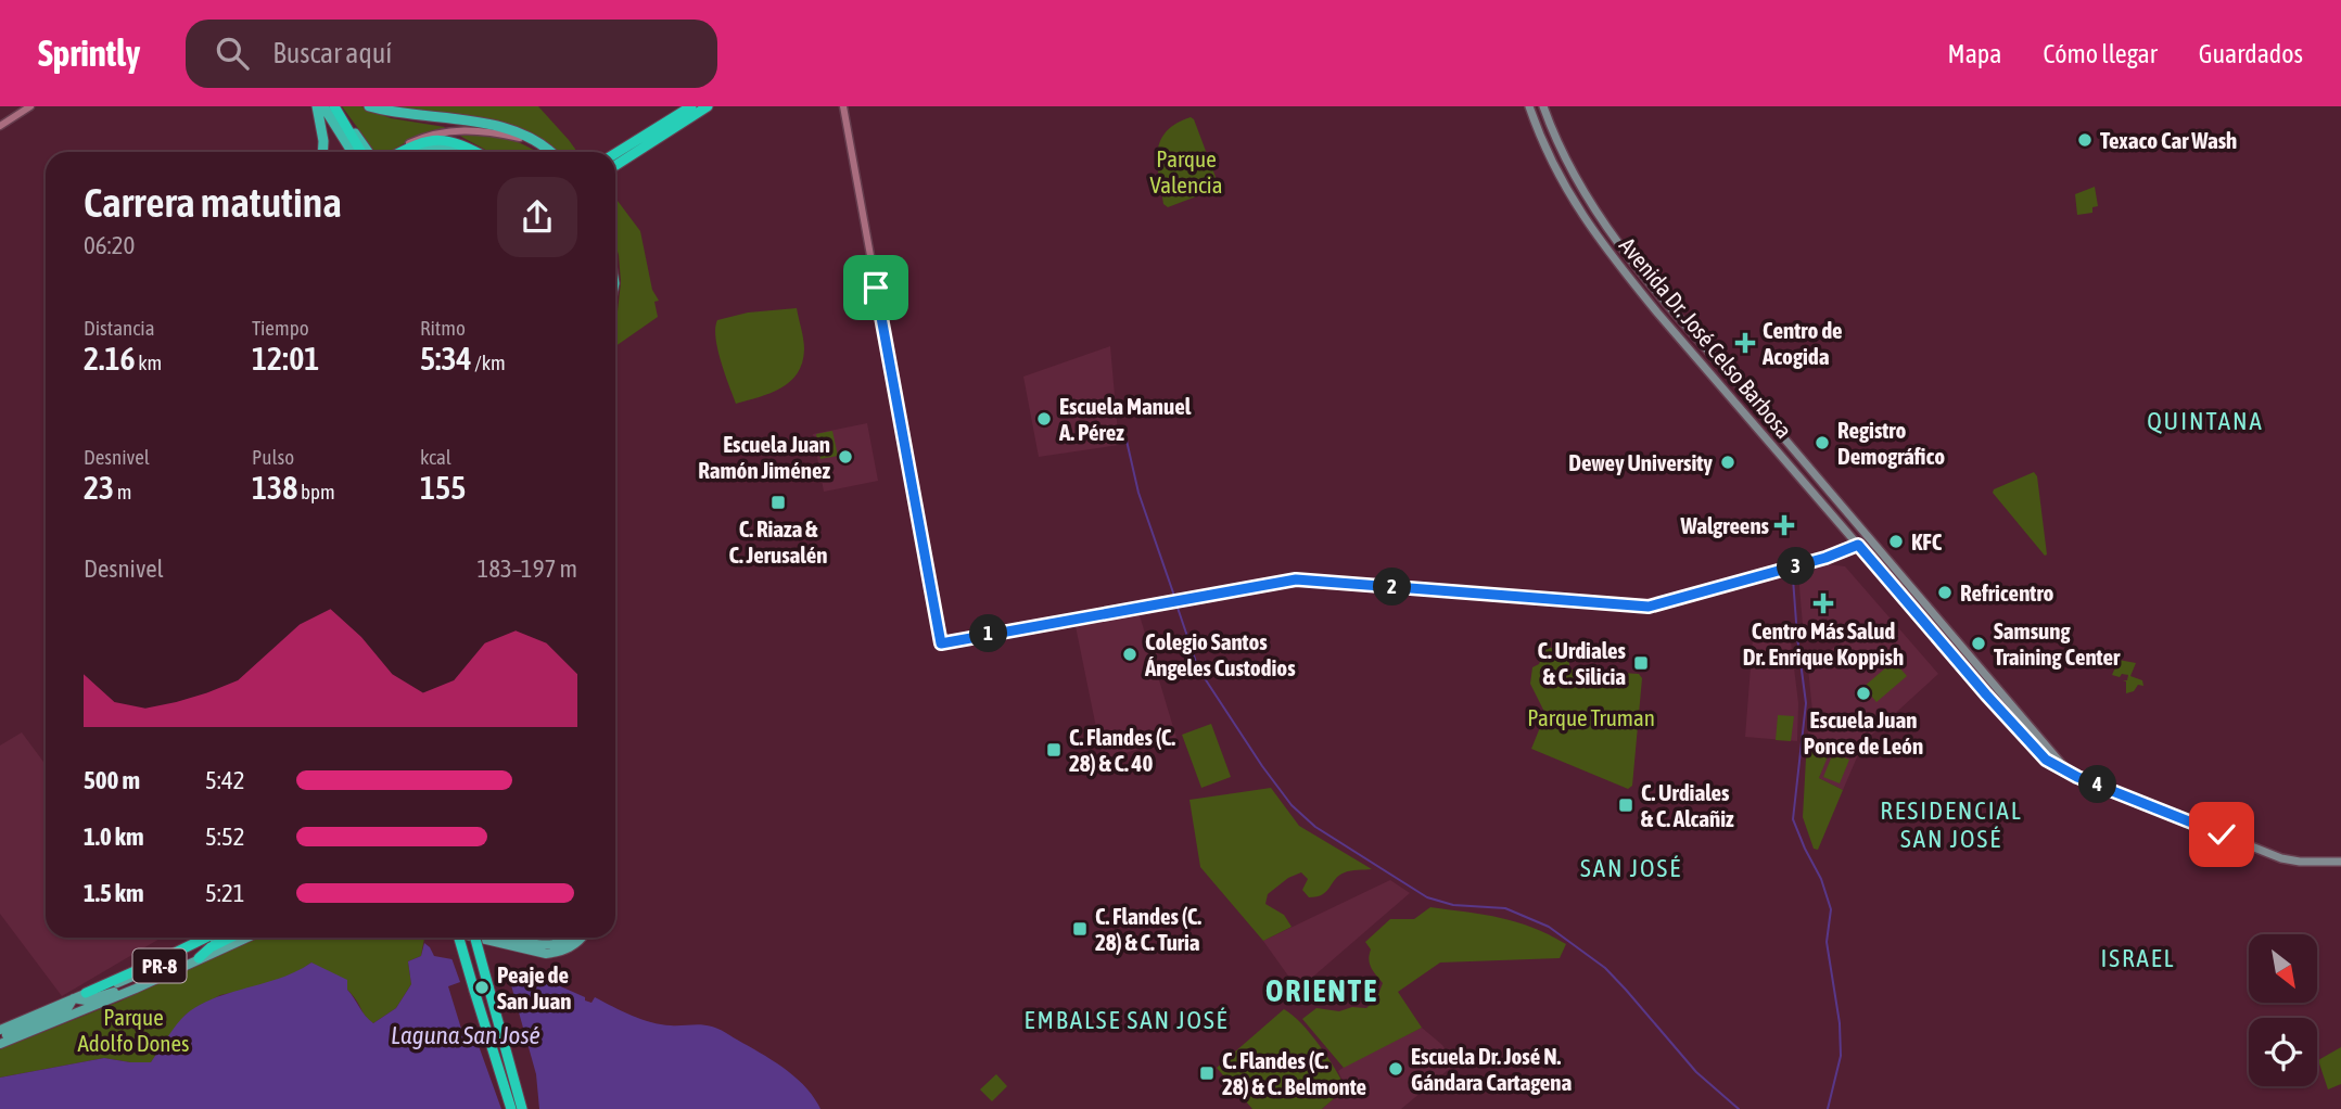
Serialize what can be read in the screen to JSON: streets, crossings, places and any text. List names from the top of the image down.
{
  "streets": {
    "main road": ["Avenida Dr. José Celso Barbosa", "PR-8"]
  },
  "districts": [
    "QUINTANA",
    "RESIDENCIAL SAN JOSÉ",
    "SAN JOSÉ",
    "ISRAEL",
    "ORIENTE",
    "EMBALSE SAN JOSÉ"
  ],
  "water": ["Laguna San José"],
  "parks": ["Parque Valencia", "Parque Truman", "Parque Adolfo Dones"],
  "places": {
    "other": [
      "Texaco Car Wash",
      "Escuela Manuel A. Pérez",
      "Registro Demográfico",
      "Escuela Juan Ramón Jiménez",
      "Dewey University",
      "KFC",
      "Refricentro",
      "Samsung Training Center",
      "Colegio Santos Ángeles Custodios",
      "Escuela Juan Ponce de León",
      "Peaje de San Juan",
      "Escuela Dr. José N. Gándara Cartagena"
    ],
    "health": ["Centro de Acogida", "Walgreens", "Centro Más Salud Dr. Enrique Koppish"],
    "transit": [
      "C. Riaza & C. Jerusalén",
      "C. Urdiales & C. Silicia",
      "C. Flandes (C. 28) & C. 40",
      "C. Urdiales & C. Alcañiz",
      "C. Flandes (C. 28) & C. Turia",
      "C. Flandes (C. 28) & C. Belmonte"
    ]
  },
  "north": "bottom right",
  "page": {
    "header": "Sprintly",
    "search": "Buscar aquí",
    "nav": ["Mapa", "Cómo llegar", "Guardados"],
    "heading": ["Carrera matutina", "06:20"],
    "stats": [
      ["Distancia", "2.16 km"],
      ["Tiempo", "12:01"],
      ["Ritmo", "5:34 /km"],
      ["Desnivel", "23 m"],
      ["Pulso", "138 bpm"],
      ["kcal", "155"]
    ],
    "chart": ["Desnivel", "183–197 m"],
    "pins": [
      "3",
      "2",
      "1",
      "4"
    ],
    "list": [
      {
        "name": "500 m",
        "note": "5:42"
      },
      {
        "name": "1.0 km",
        "note": "5:52"
      },
      {
        "name": "1.5 km",
        "note": "5:21"
      }
    ]
  }
}
